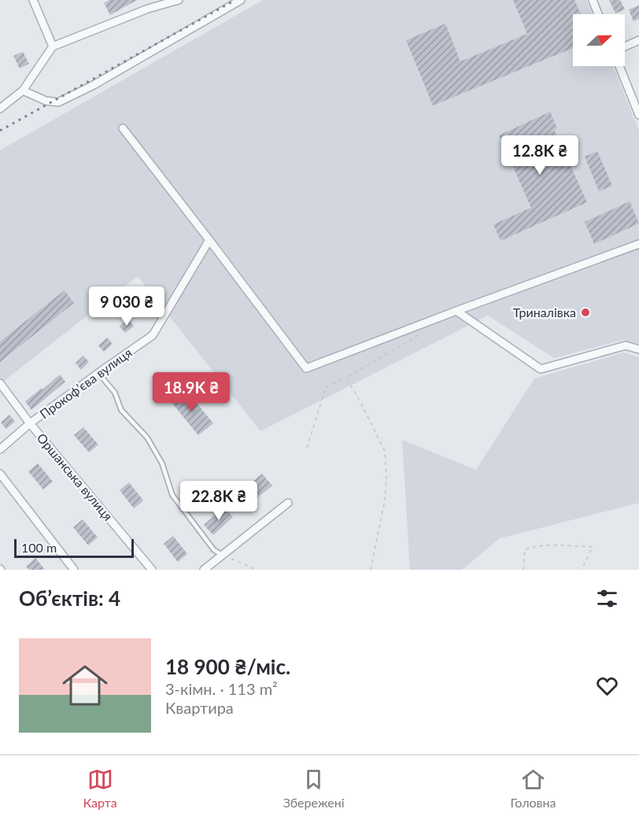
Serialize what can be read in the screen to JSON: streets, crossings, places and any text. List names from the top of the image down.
{
  "streets": {
    "street": ["Прокоф’єва вулиця", "Оршанська вулиця"]
  },
  "crossings": [
    ["Прокоф’єва вулиця", "Оршанська вулиця"]
  ],
  "places": ["Триналівка"],
  "scale_bar": "100 m",
  "north": "right",
  "page": {
    "price": [
      "12.8K ₴",
      "9 030 ₴",
      "18.9K ₴",
      "22.8K ₴"
    ],
    "scale": "100 m",
    "heading": "Об’єктів: 4",
    "list": [
      {
        "name": "18 900 ₴/міс.",
        "note": "3-кімн. · 113 m² · Квартира"
      }
    ],
    "tabs": ["Карта", "Збережені", "Головна"]
  }
}
